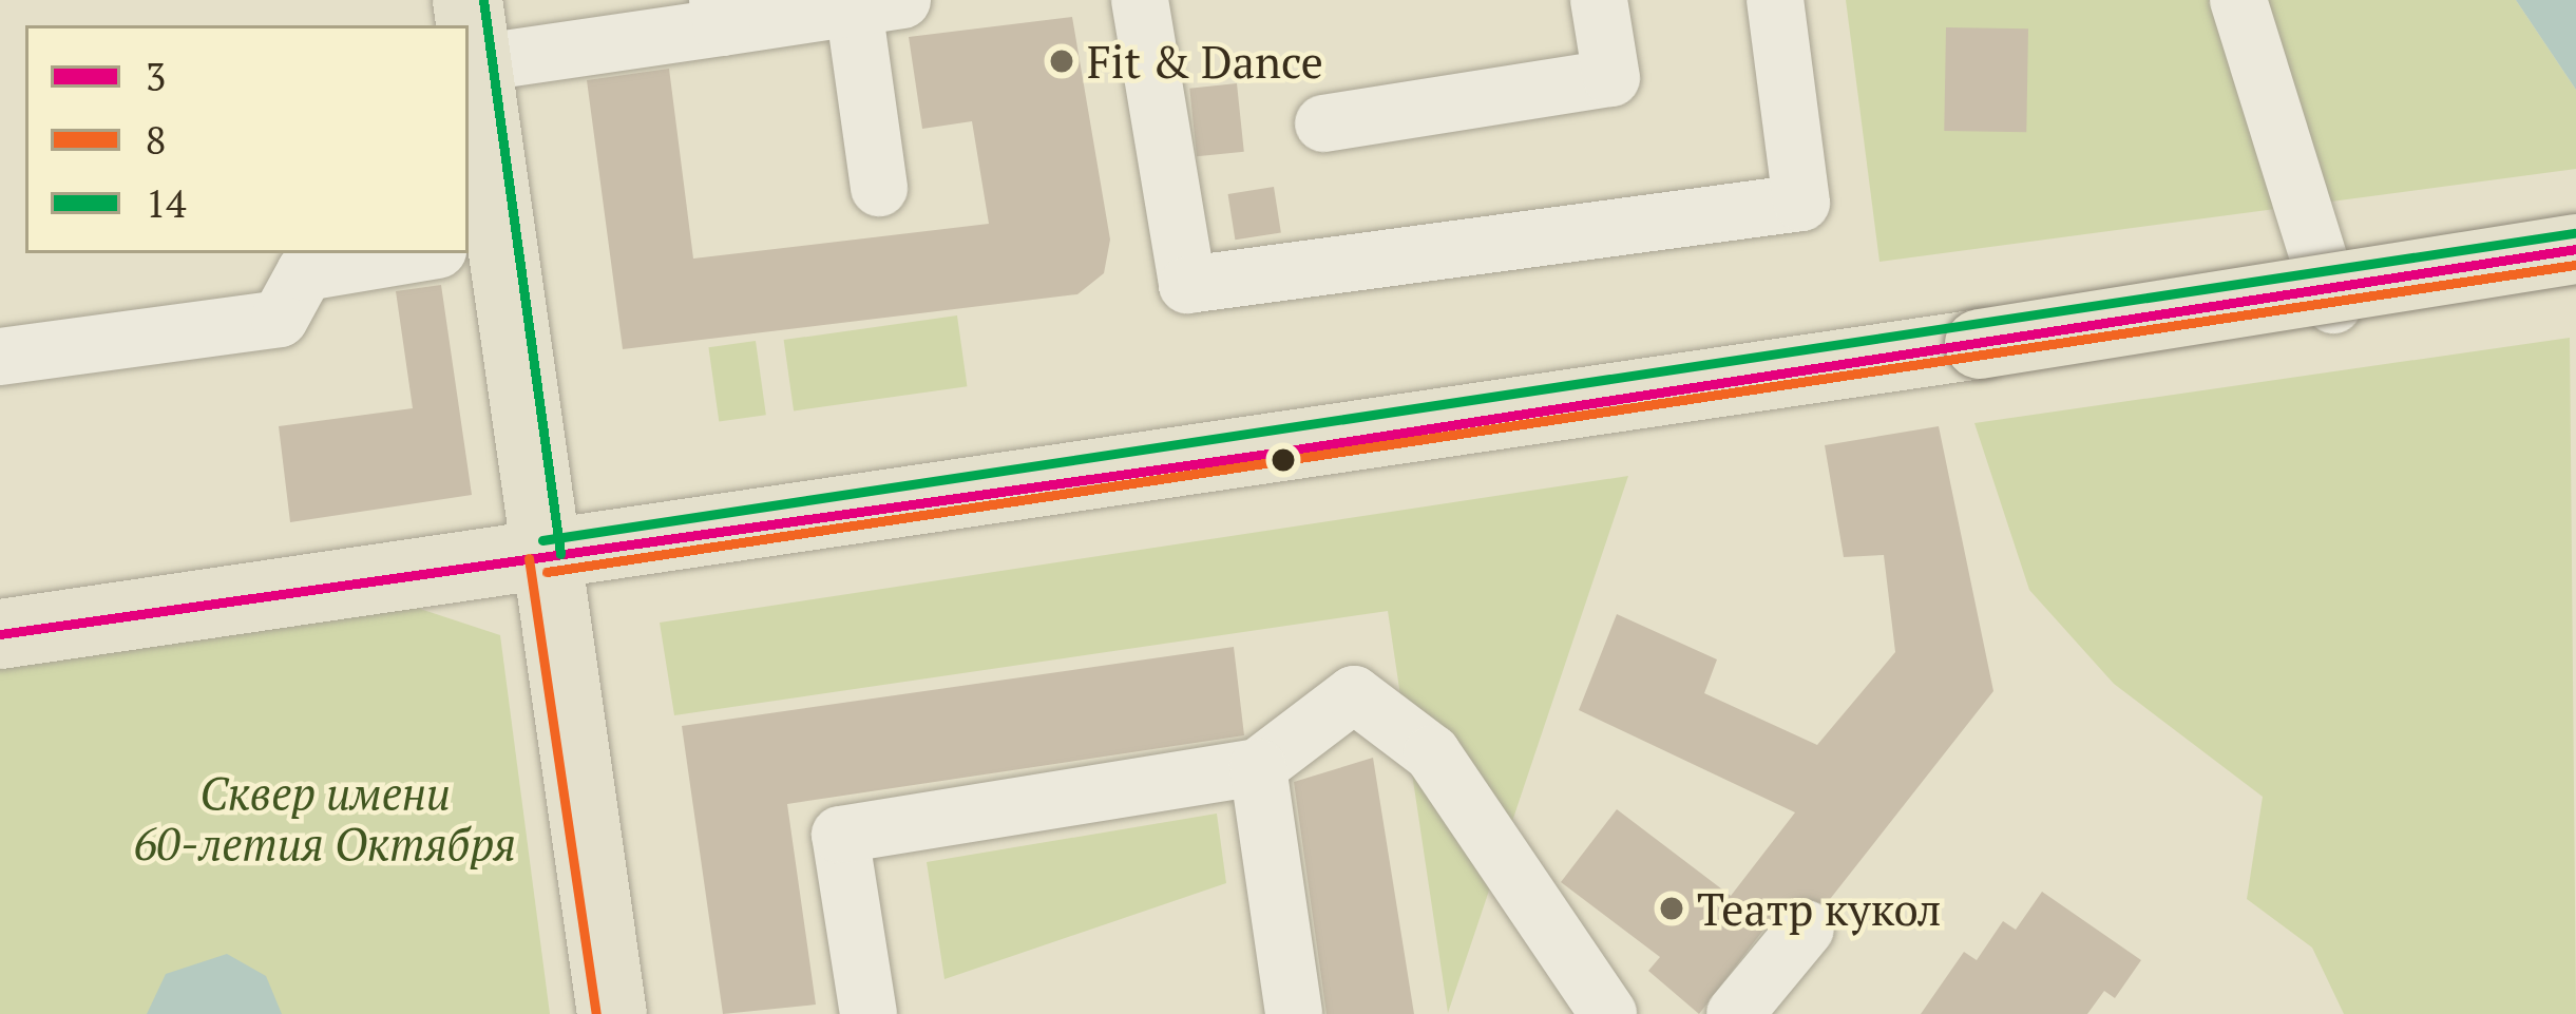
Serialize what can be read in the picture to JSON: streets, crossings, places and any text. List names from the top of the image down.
{
  "parks": ["Сквер имени 60-летия Октября"],
  "places": ["Fit & Dance", "Театр кукол"],
  "lines": ["transit line 14", "transit line 3", "transit line 8"],
  "legend": ["3", "8", "14"]
}
